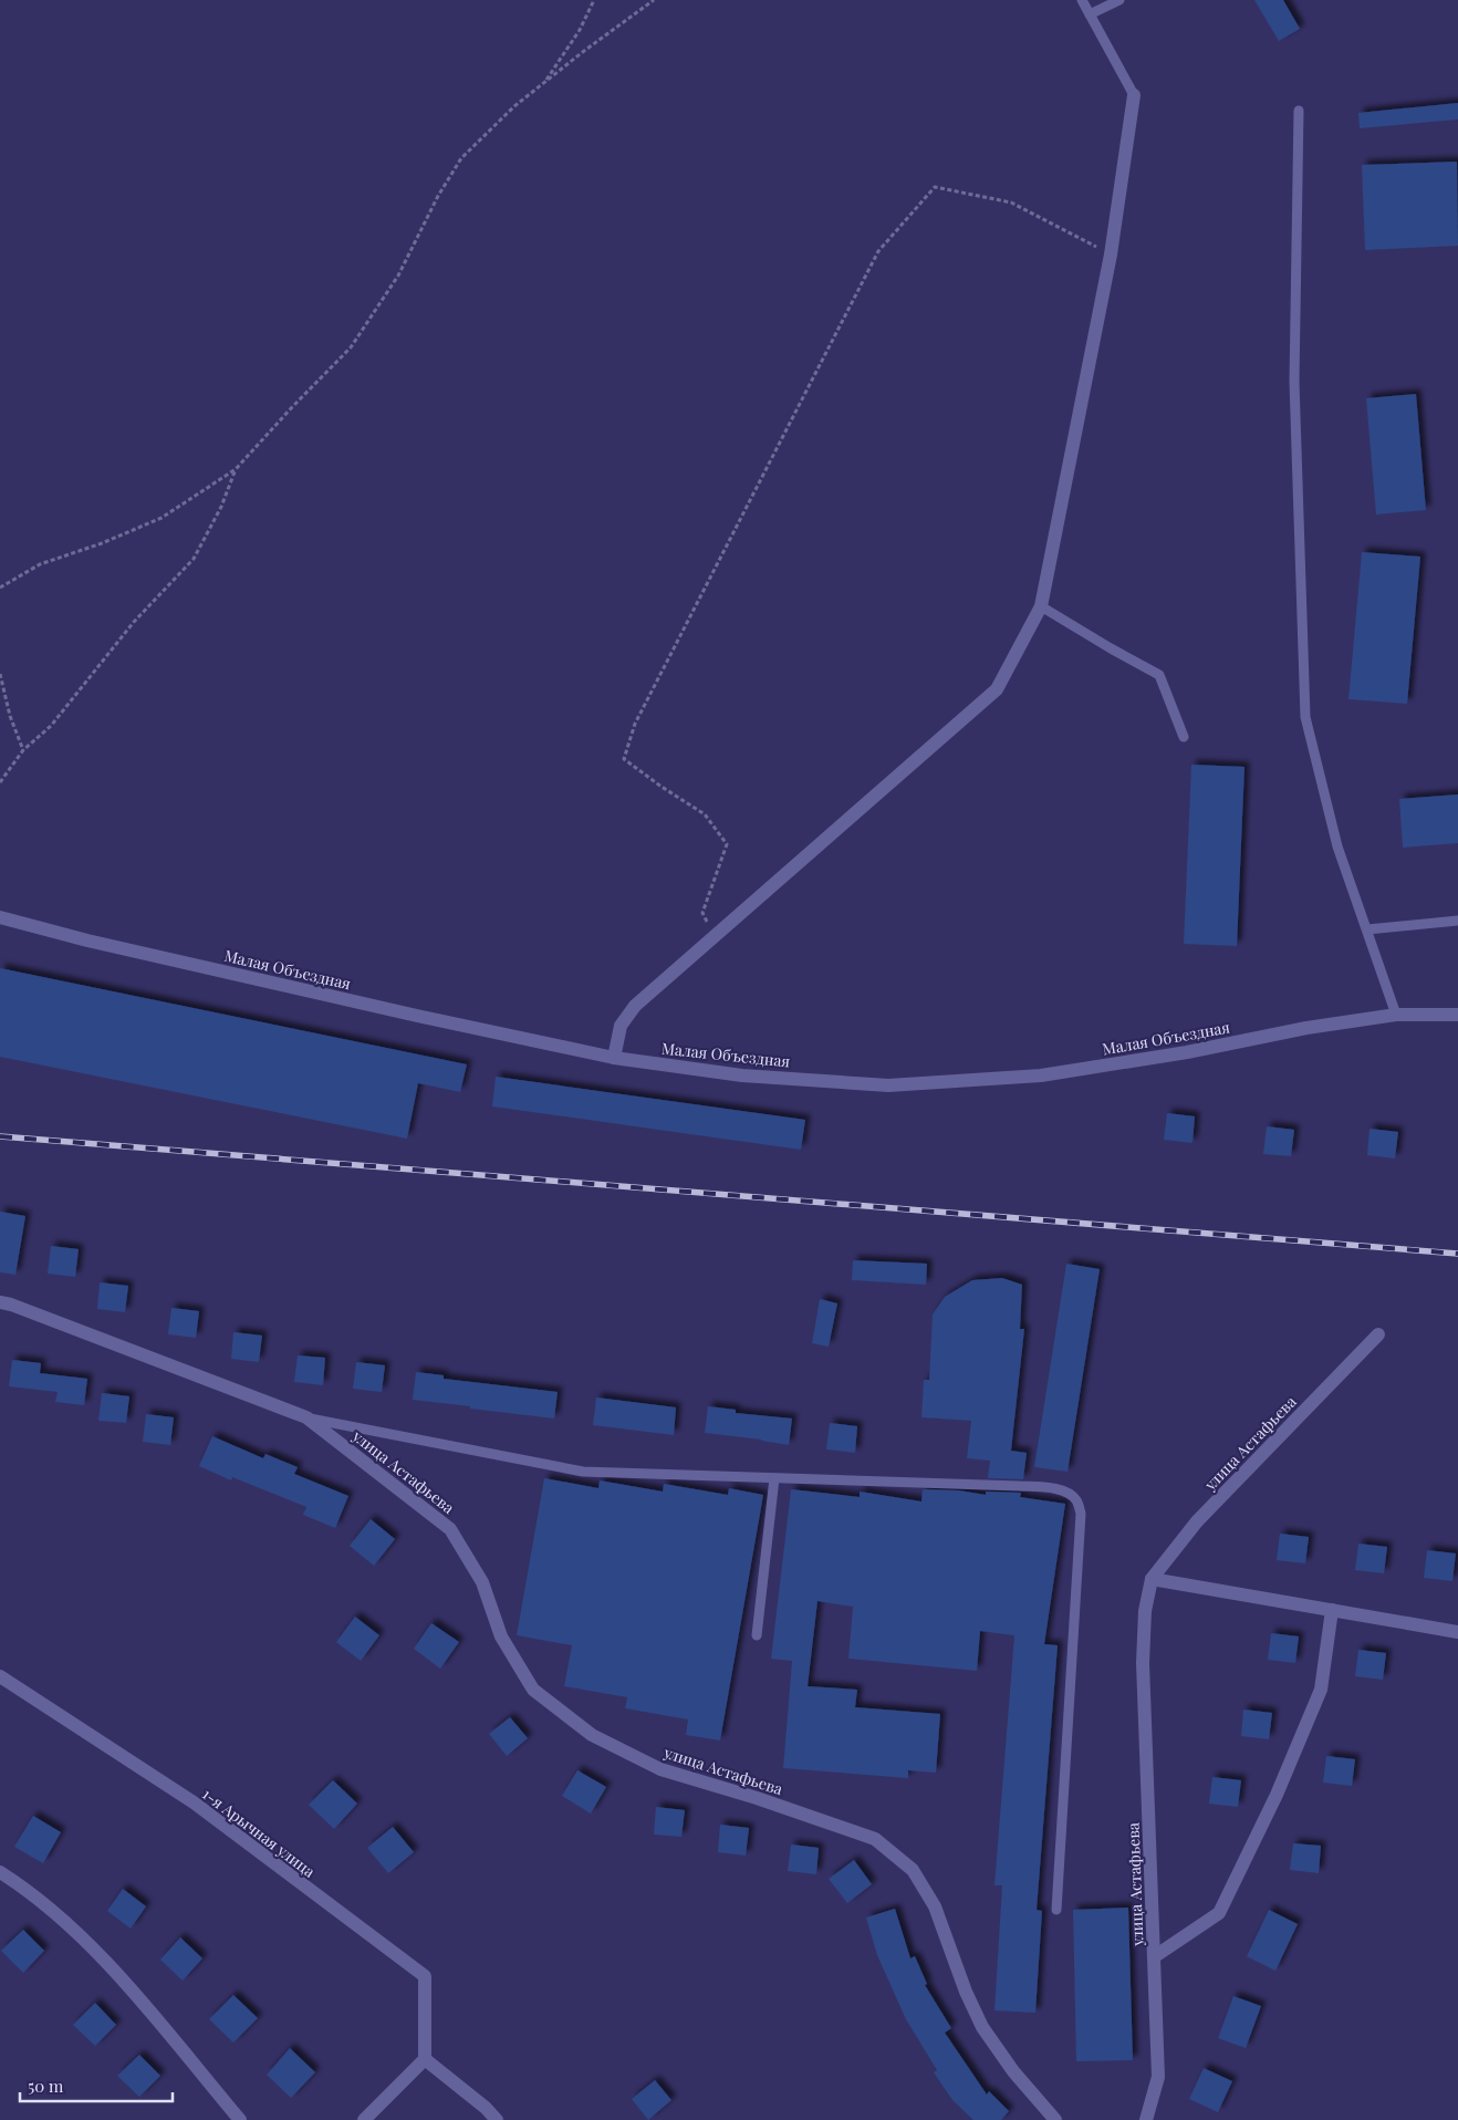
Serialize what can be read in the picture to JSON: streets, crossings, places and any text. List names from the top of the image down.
{
  "streets": {
    "street": ["Малая Объездная", "улица Астафьева", "1-я Арычная улица"]
  },
  "scale_bar": "50 m"
}
